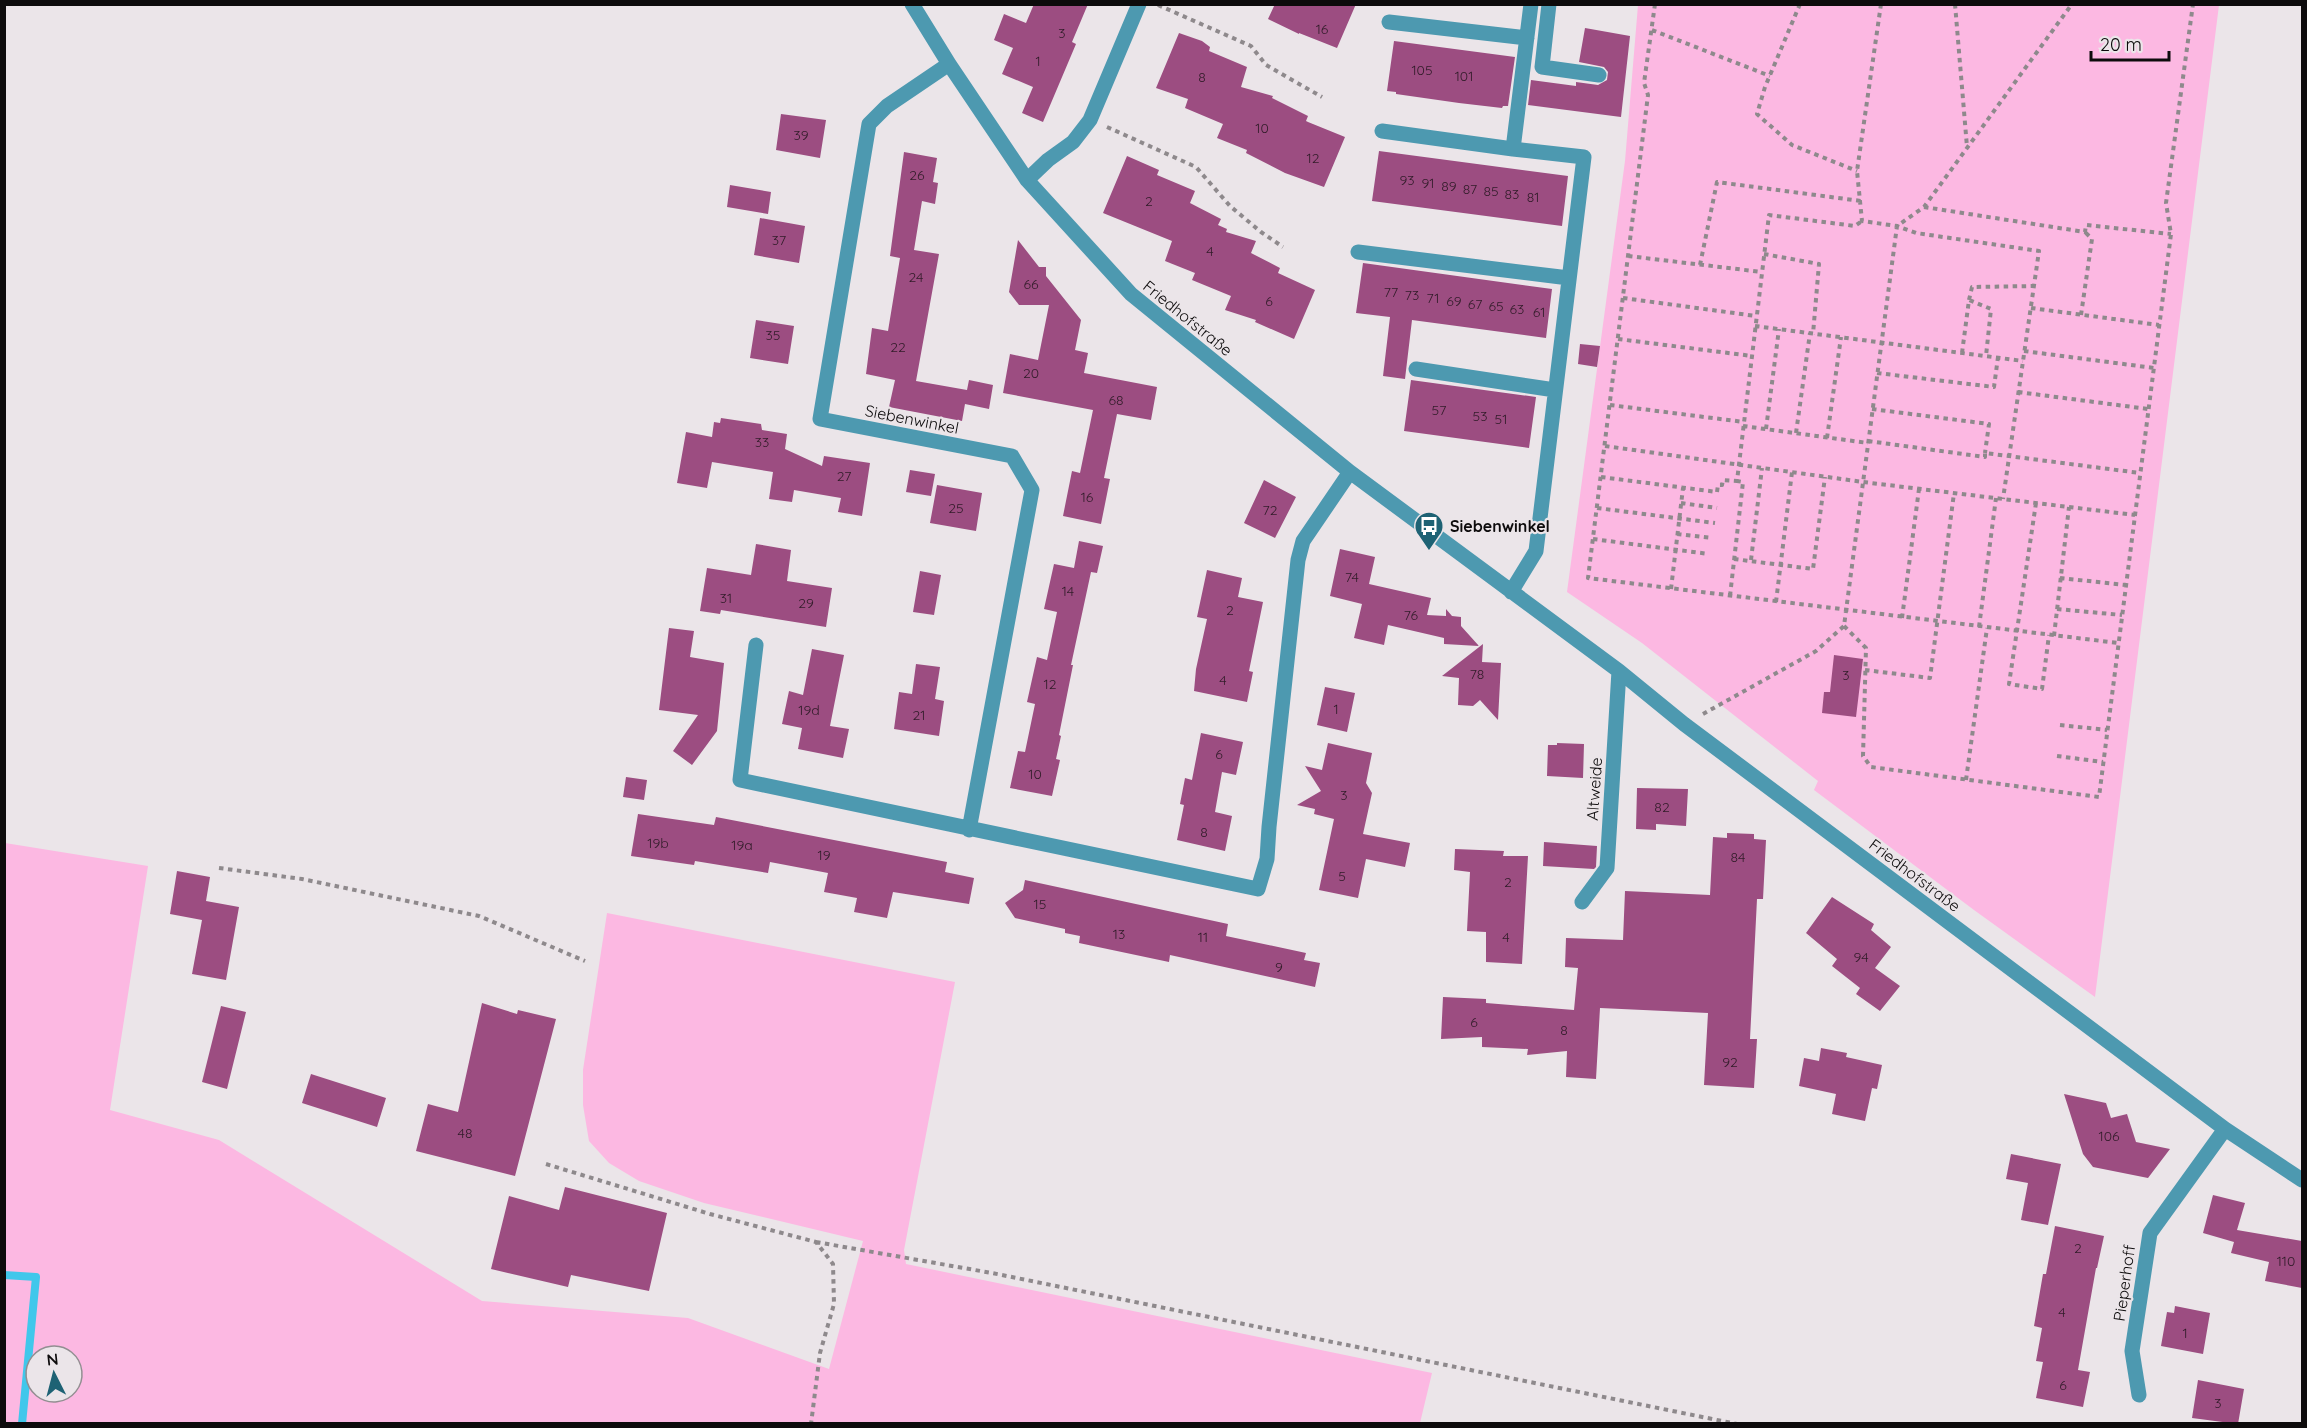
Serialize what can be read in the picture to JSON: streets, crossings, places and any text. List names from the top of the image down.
{
  "streets": {
    "street": [
      "Friedhofstraße",
      "Siebenwinkel",
      "Altweide",
      "Pieperhoff"
    ]
  },
  "crossings": [
    ["Friedhofstraße", "Siebenwinkel"],
    ["Friedhofstraße", "Altweide"],
    ["Friedhofstraße", "Pieperhoff"]
  ],
  "places": {
    "bus stop": ["Siebenwinkel"]
  },
  "house_numbers": [
    "16",
    "3",
    "1",
    "105",
    "101",
    "8",
    "10",
    "39",
    "12",
    "26",
    "93",
    "91",
    "89",
    "87",
    "85",
    "83",
    "81",
    "2",
    "37",
    "4",
    "24",
    "66",
    "77",
    "73",
    "71",
    "6",
    "69",
    "67",
    "65",
    "63",
    "61",
    "35",
    "22",
    "20",
    "68",
    "57",
    "53",
    "51",
    "33",
    "27",
    "16",
    "25",
    "72",
    "74",
    "14",
    "31",
    "29",
    "2",
    "76",
    "78",
    "3",
    "4",
    "12",
    "1",
    "19d",
    "21",
    "6",
    "10",
    "3",
    "82",
    "8",
    "19b",
    "19a",
    "19",
    "84",
    "5",
    "2",
    "15",
    "13",
    "11",
    "4",
    "94",
    "9",
    "6",
    "8",
    "92",
    "48",
    "106",
    "2",
    "110",
    "4",
    "1",
    "6",
    "3"
  ],
  "scale_bar": "20 m",
  "north": "top"
}
